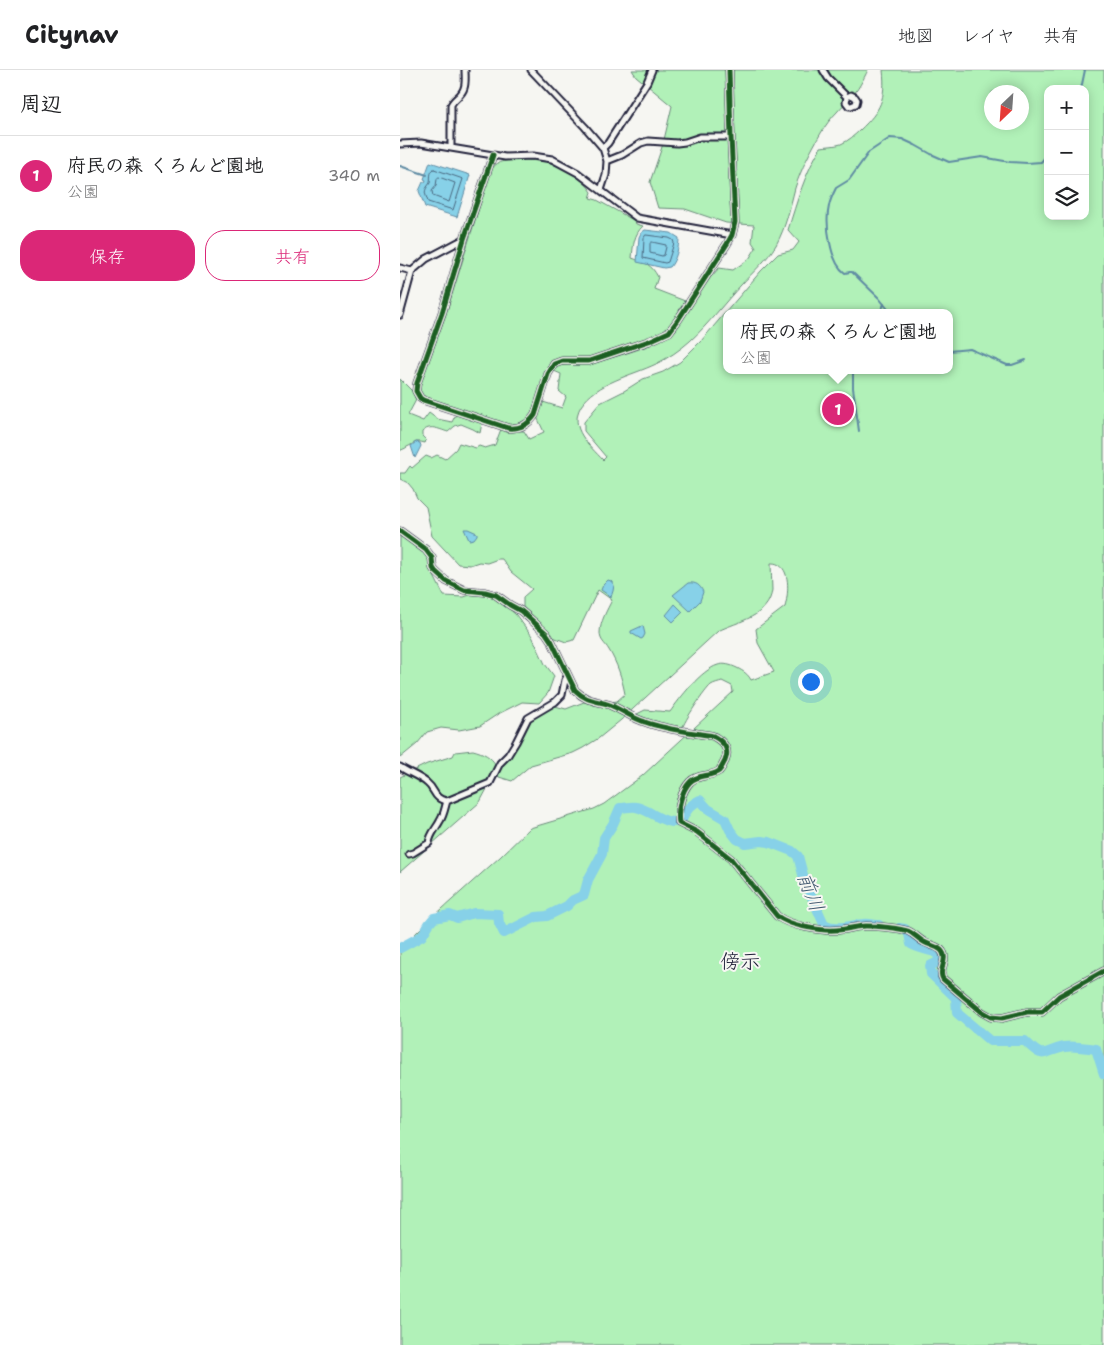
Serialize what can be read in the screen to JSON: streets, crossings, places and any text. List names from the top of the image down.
{
  "districts": ["傍示"],
  "water": ["前川"],
  "north": "bottom left",
  "page": {
    "header": "Citynav",
    "nav": ["地図", "レイヤ", "共有"],
    "heading": "周辺",
    "map_buttons": ["+", "−"],
    "list": [
      {
        "mark": "1",
        "name": "府民の森 くろんど園地",
        "note": "公園",
        "value": "340 m"
      }
    ],
    "buttons": ["保存", "共有"],
    "popup": ["府民の森 くろんど園地", "公園"],
    "pins": "1"
  }
}
